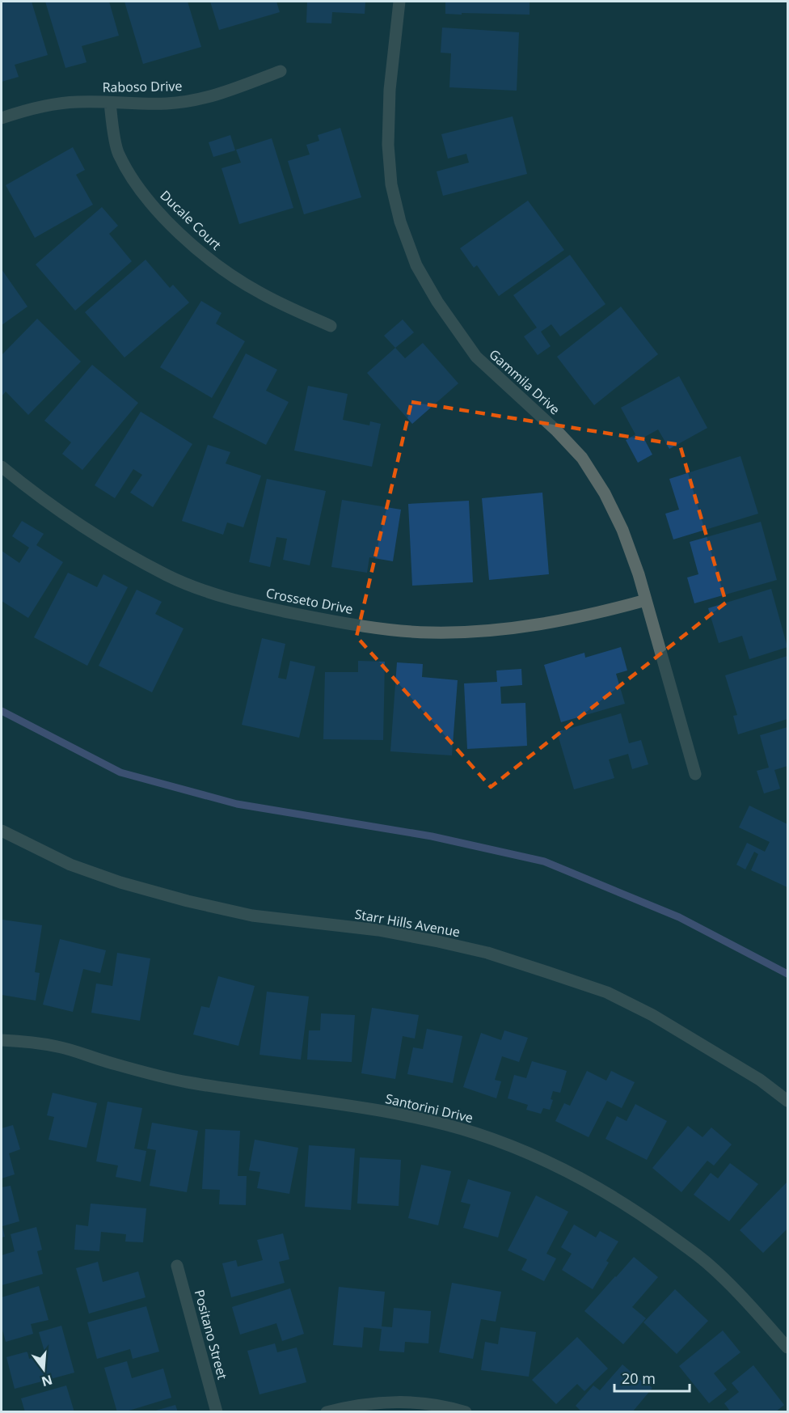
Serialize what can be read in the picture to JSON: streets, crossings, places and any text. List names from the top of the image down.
{
  "streets": {
    "street": [
      "Raboso Drive",
      "Ducale Court",
      "Gammila Drive",
      "Crosseto Drive",
      "Starr Hills Avenue",
      "Santorini Drive",
      "Positano Street"
    ]
  },
  "crossings": [
    ["Raboso Drive", "Ducale Court"],
    ["Gammila Drive", "Crosseto Drive"]
  ],
  "scale_bar": "20 m",
  "north": "bottom"
}
